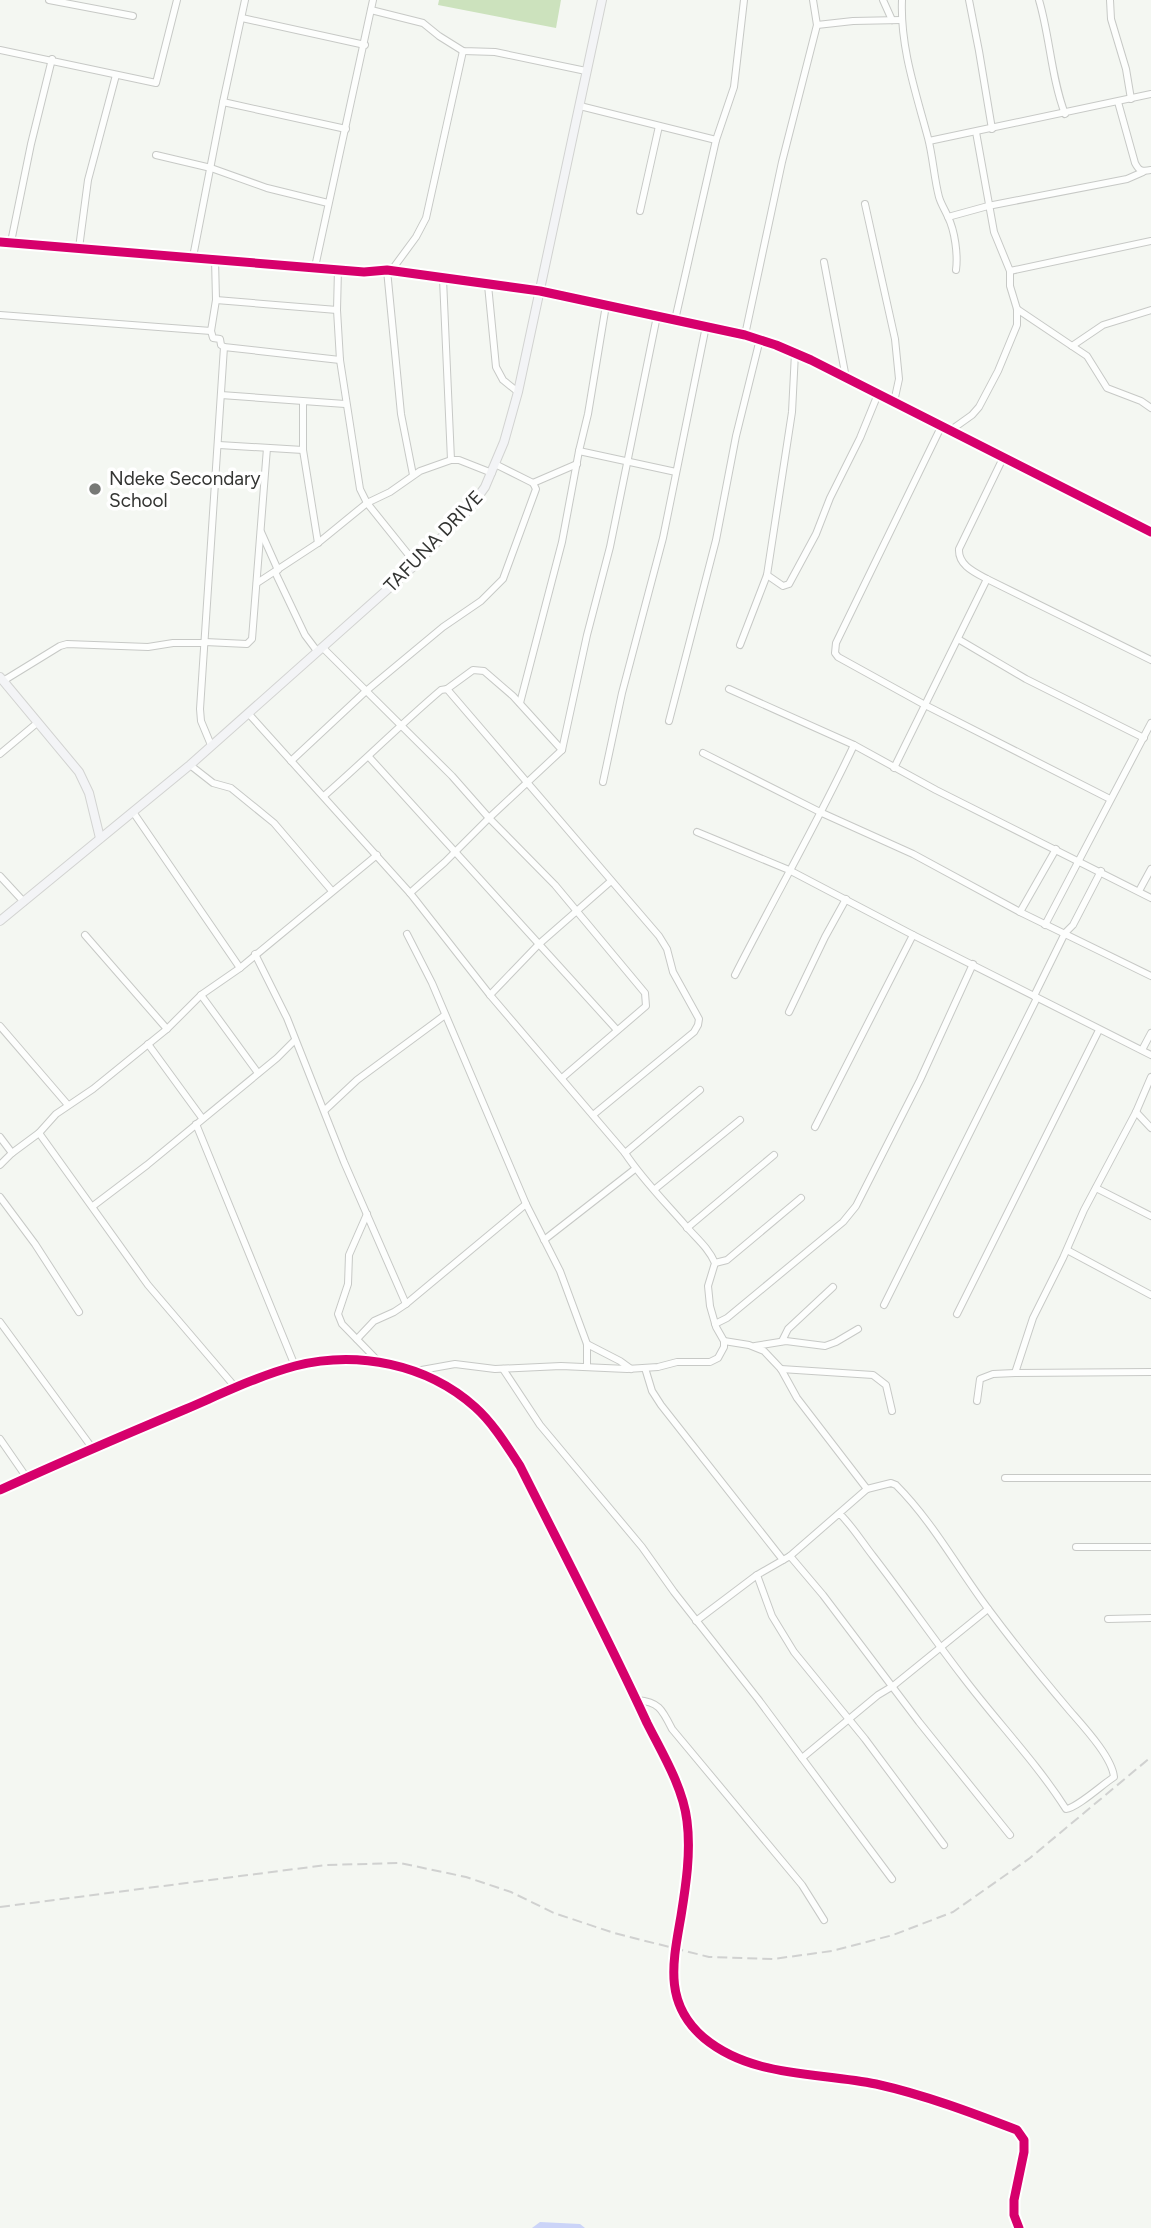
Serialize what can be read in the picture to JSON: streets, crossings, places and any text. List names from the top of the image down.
{
  "streets": {
    "main road": ["TAFUNA DRIVE"]
  },
  "places": ["Ndeke Secondary School"]
}
